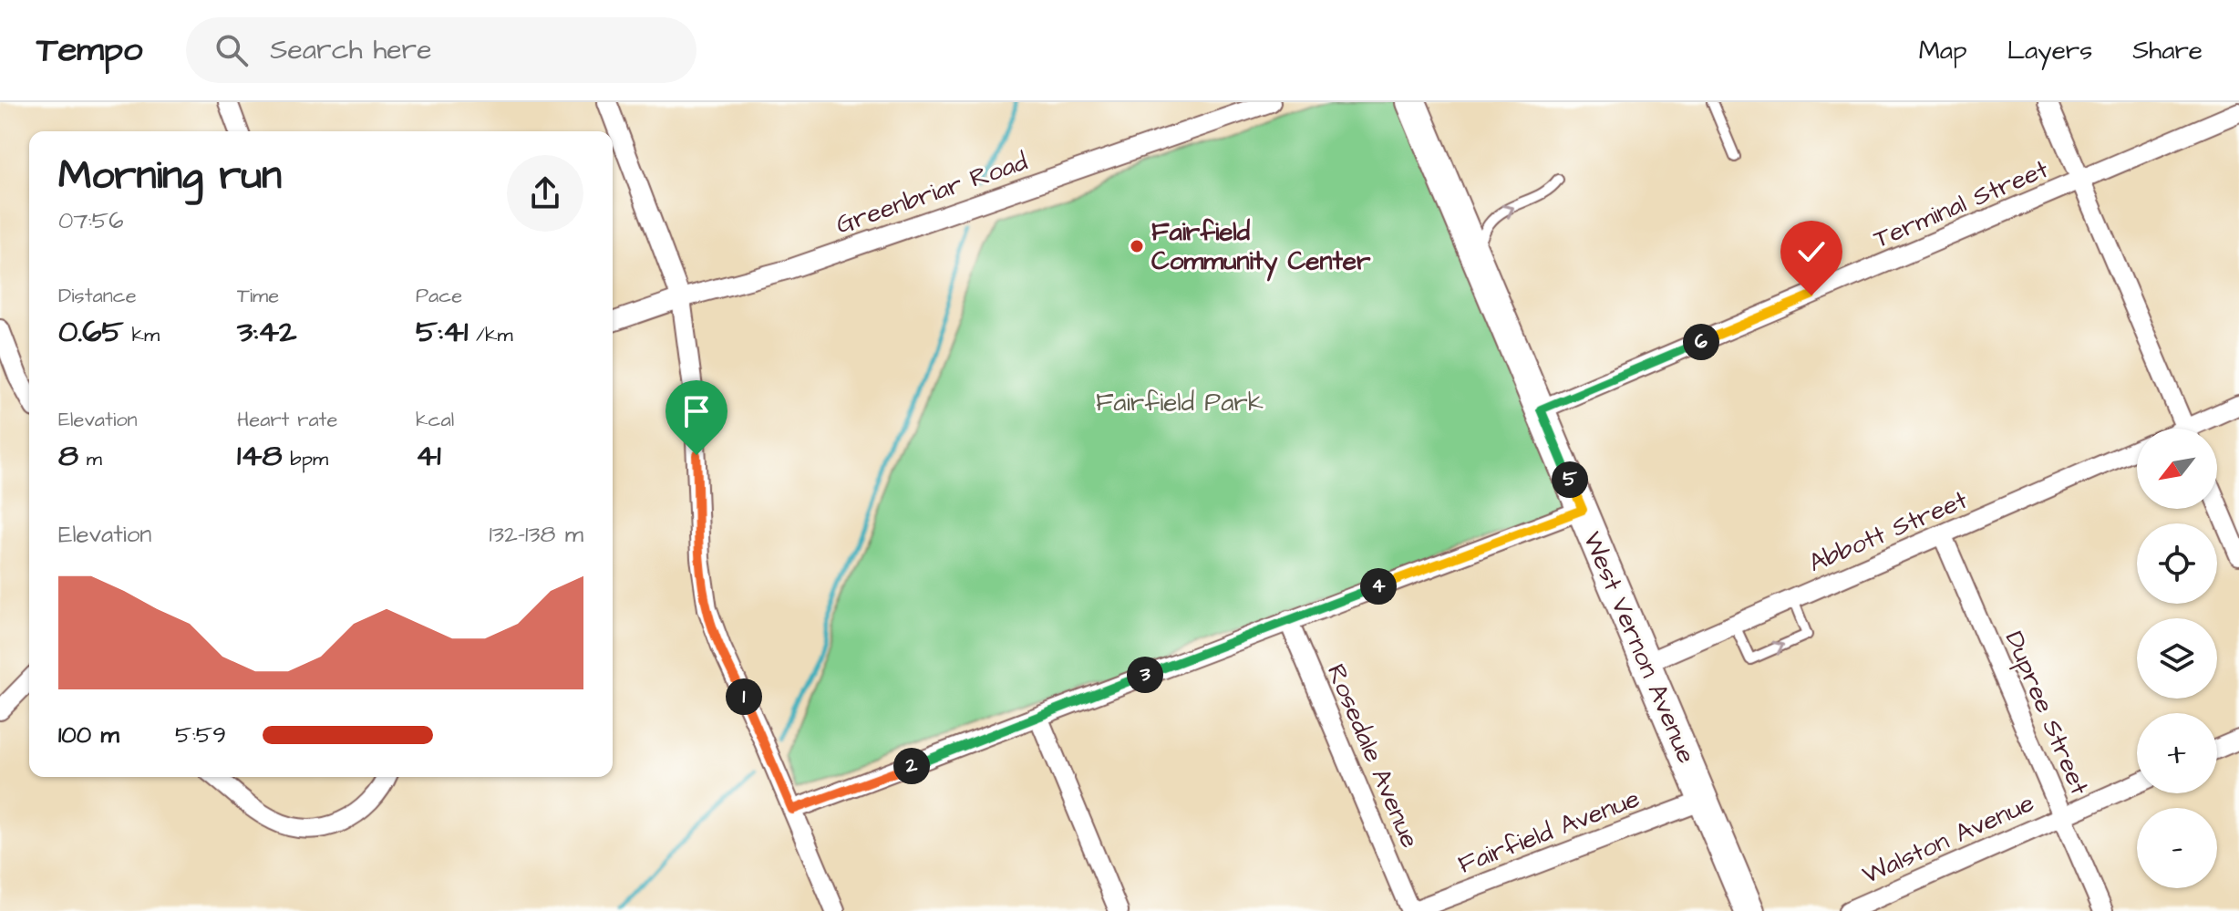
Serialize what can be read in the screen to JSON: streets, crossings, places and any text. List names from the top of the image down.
{
  "streets": {
    "main road": ["West Vernon Avenue"],
    "street": [
      "Greenbriar Road",
      "Terminal Street",
      "Abbott Street",
      "Dupree Street",
      "Rosedale Avenue",
      "Fairfield Avenue",
      "Walston Avenue"
    ]
  },
  "crossings": [
    ["Terminal Street", "West Vernon Avenue"],
    ["Abbott Street", "West Vernon Avenue"],
    ["Abbott Street", "Dupree Street"],
    ["West Vernon Avenue", "Fairfield Avenue"],
    ["Dupree Street", "Walston Avenue"],
    ["Rosedale Avenue", "Fairfield Avenue"]
  ],
  "parks": ["Fairfield Park"],
  "places": ["Fairfield Community Center"],
  "north": "bottom left",
  "page": {
    "header": "Tempo",
    "search": "Search here",
    "nav": ["Map", "Layers", "Share"],
    "heading": ["Morning run", "07:56"],
    "stats": [
      ["Distance", "0.65 km"],
      ["Time", "3:42"],
      ["Pace", "5:41 /km"],
      ["Elevation", "8 m"],
      ["Heart rate", "148 bpm"],
      ["kcal", "41"]
    ],
    "pins": [
      "6",
      "5",
      "4",
      "3",
      "1",
      "2"
    ],
    "map_buttons": ["+", "−"],
    "chart": ["Elevation", "132–138 m"],
    "list": [
      {
        "name": "100 m",
        "note": "5:59"
      }
    ]
  }
}
